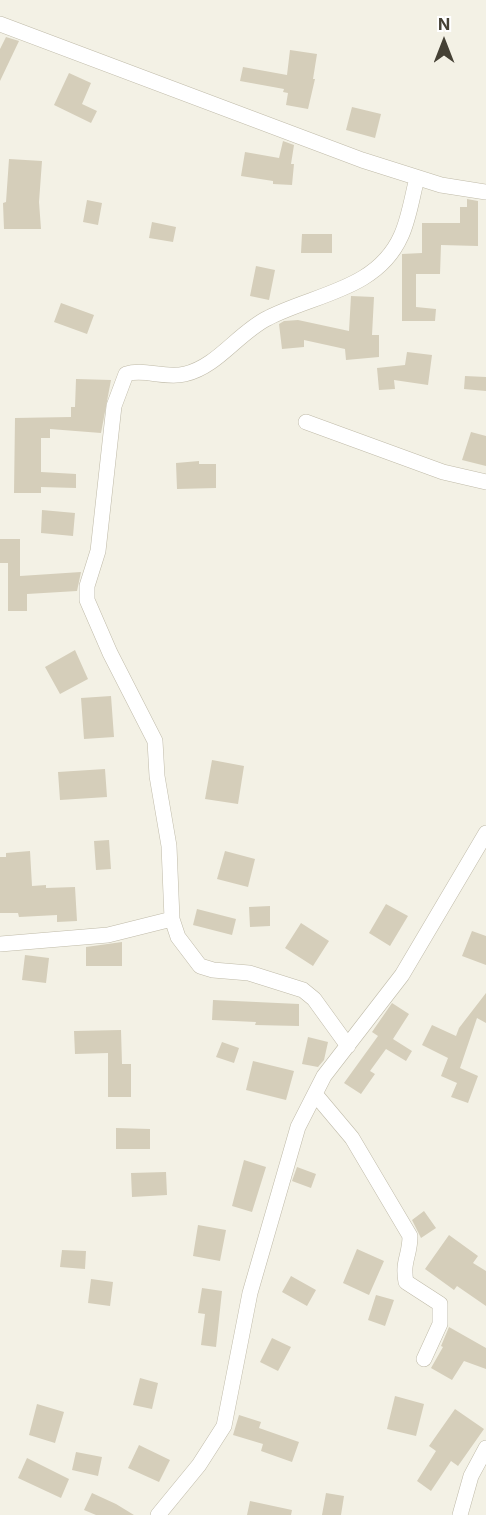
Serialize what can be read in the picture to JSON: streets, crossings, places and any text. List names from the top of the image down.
{
  "north": "top"
}
